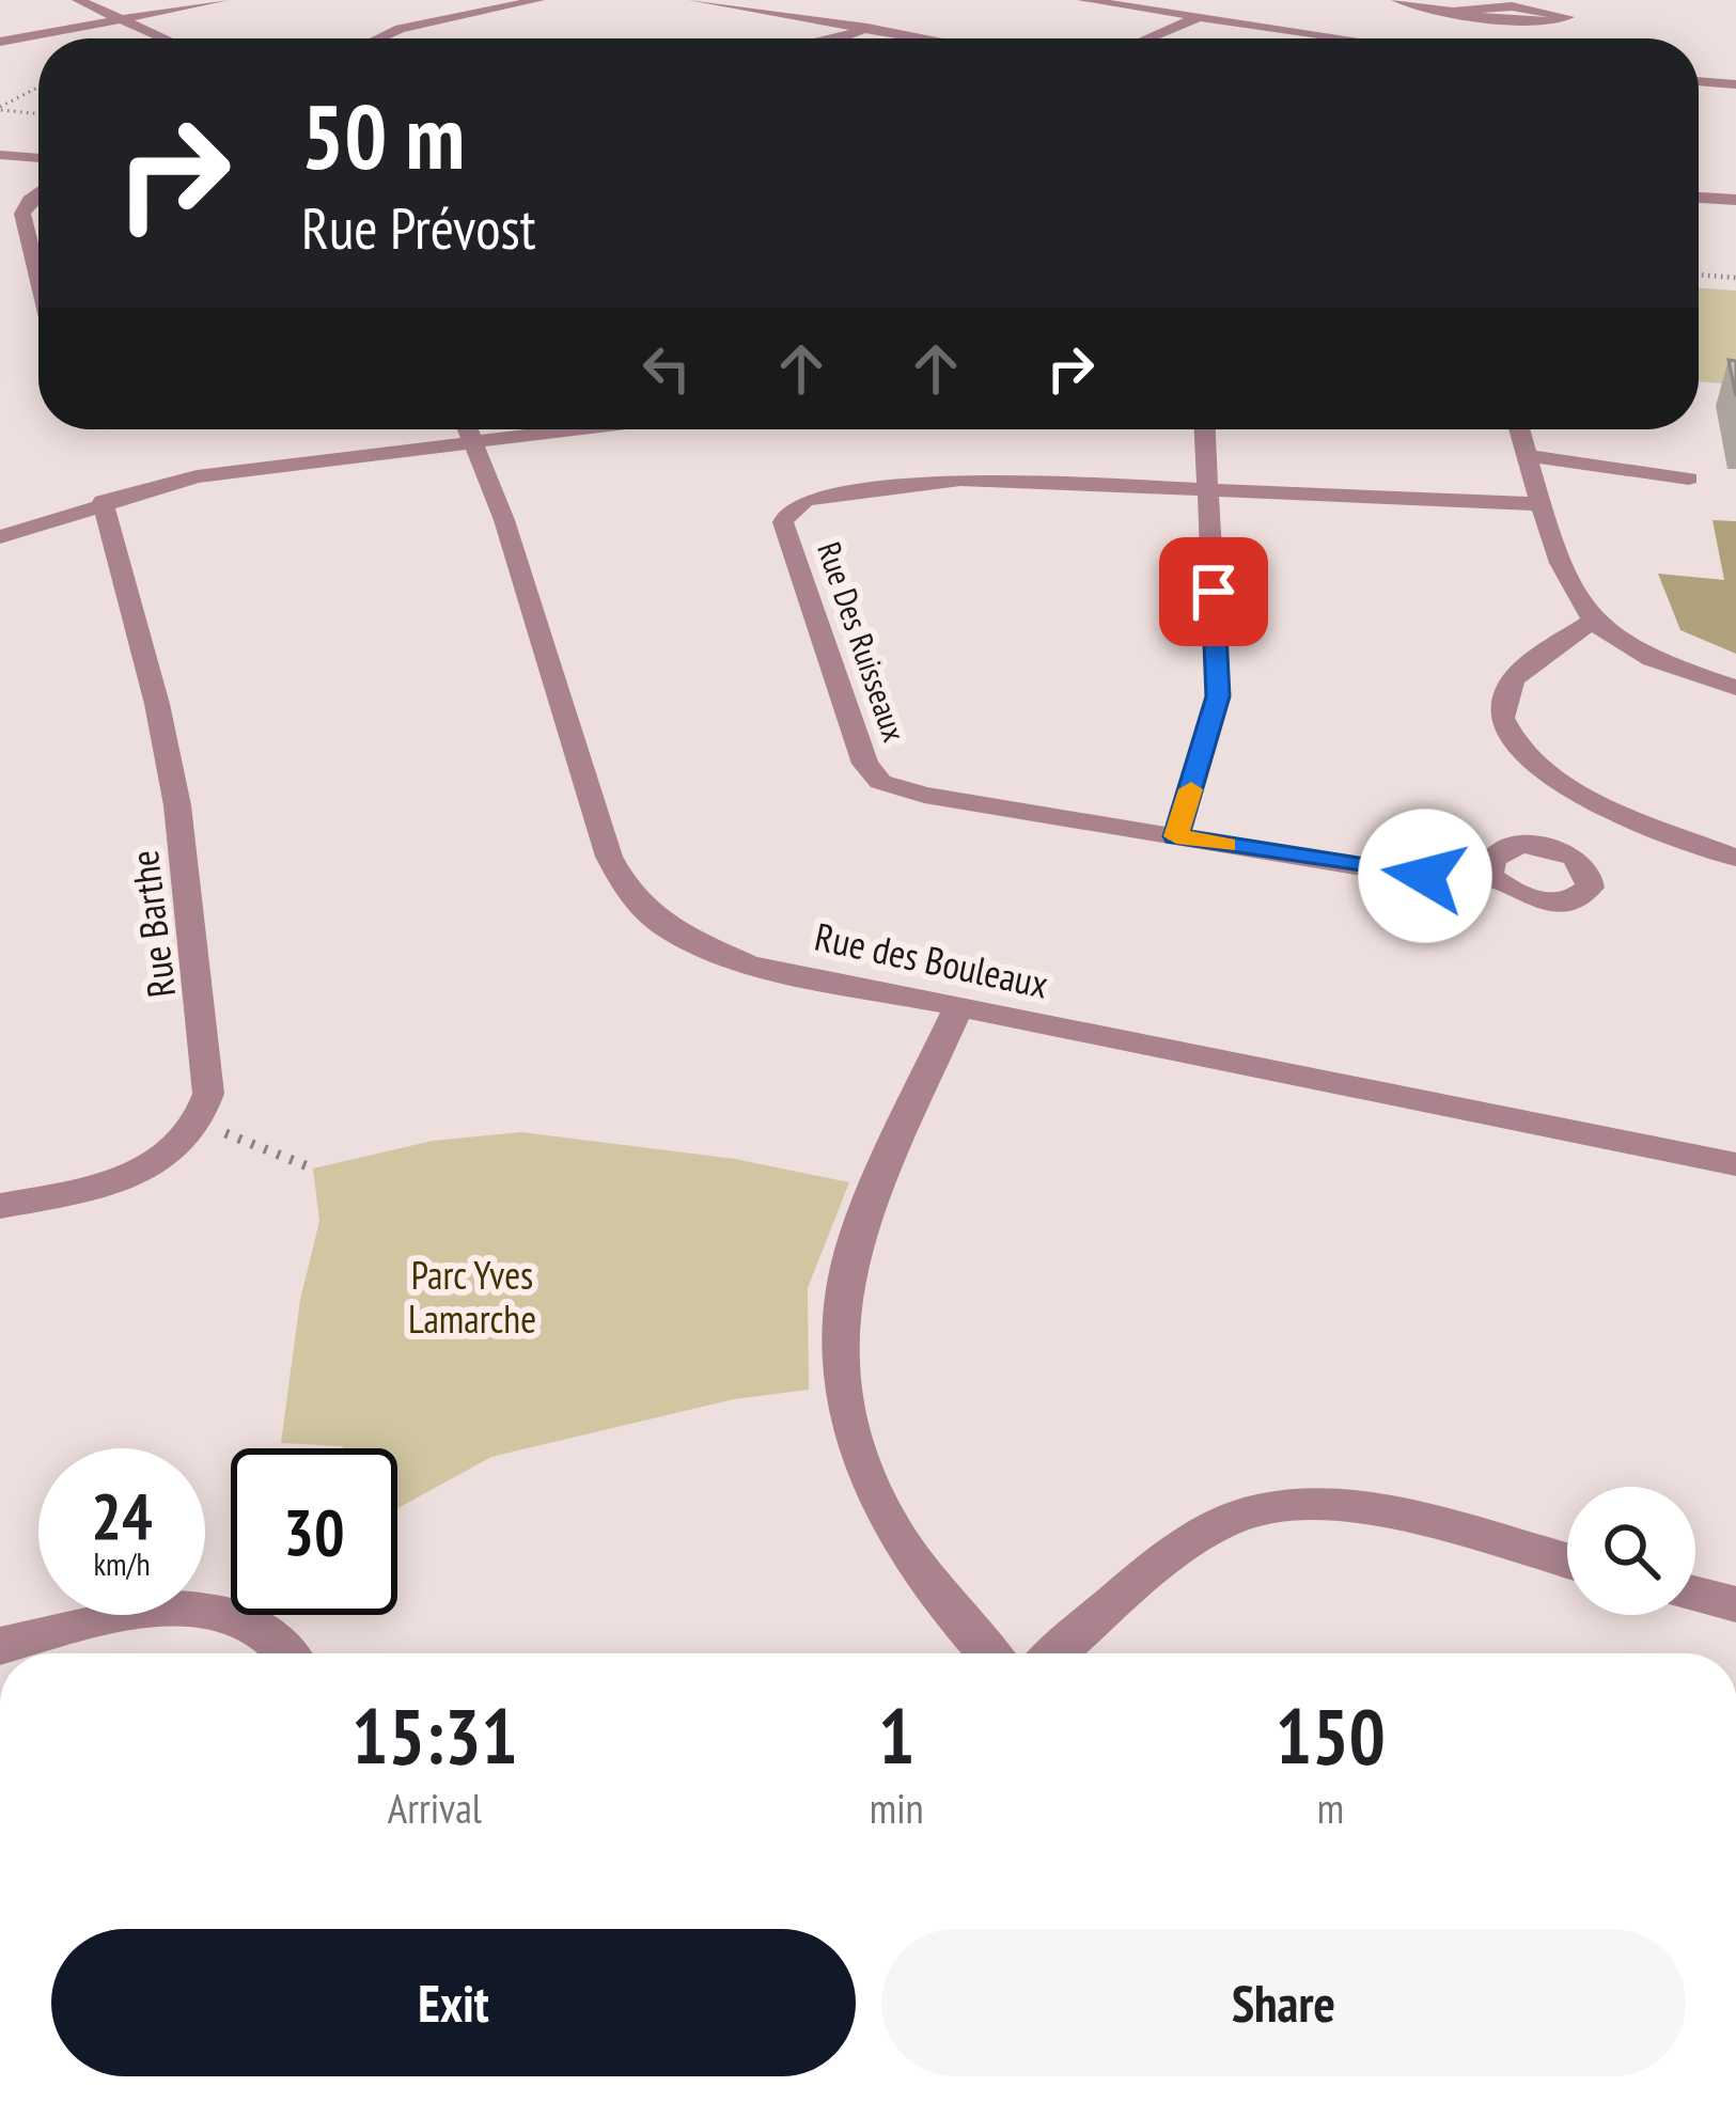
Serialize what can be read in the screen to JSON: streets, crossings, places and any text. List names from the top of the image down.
{
  "streets": {
    "street": ["Rue Des Ruisseaux", "Rue Barthe", "Rue des Bouleaux"]
  },
  "parks": ["Parc Yves Lamarche"],
  "page": {
    "turn": ["50 m", "Rue Prévost"],
    "speed": "24 km/h",
    "limit": "30",
    "eta": [
      "15:31",
      "Arrival",
      "1",
      "min",
      "150",
      "m"
    ],
    "buttons": ["Exit", "Share"]
  }
}
